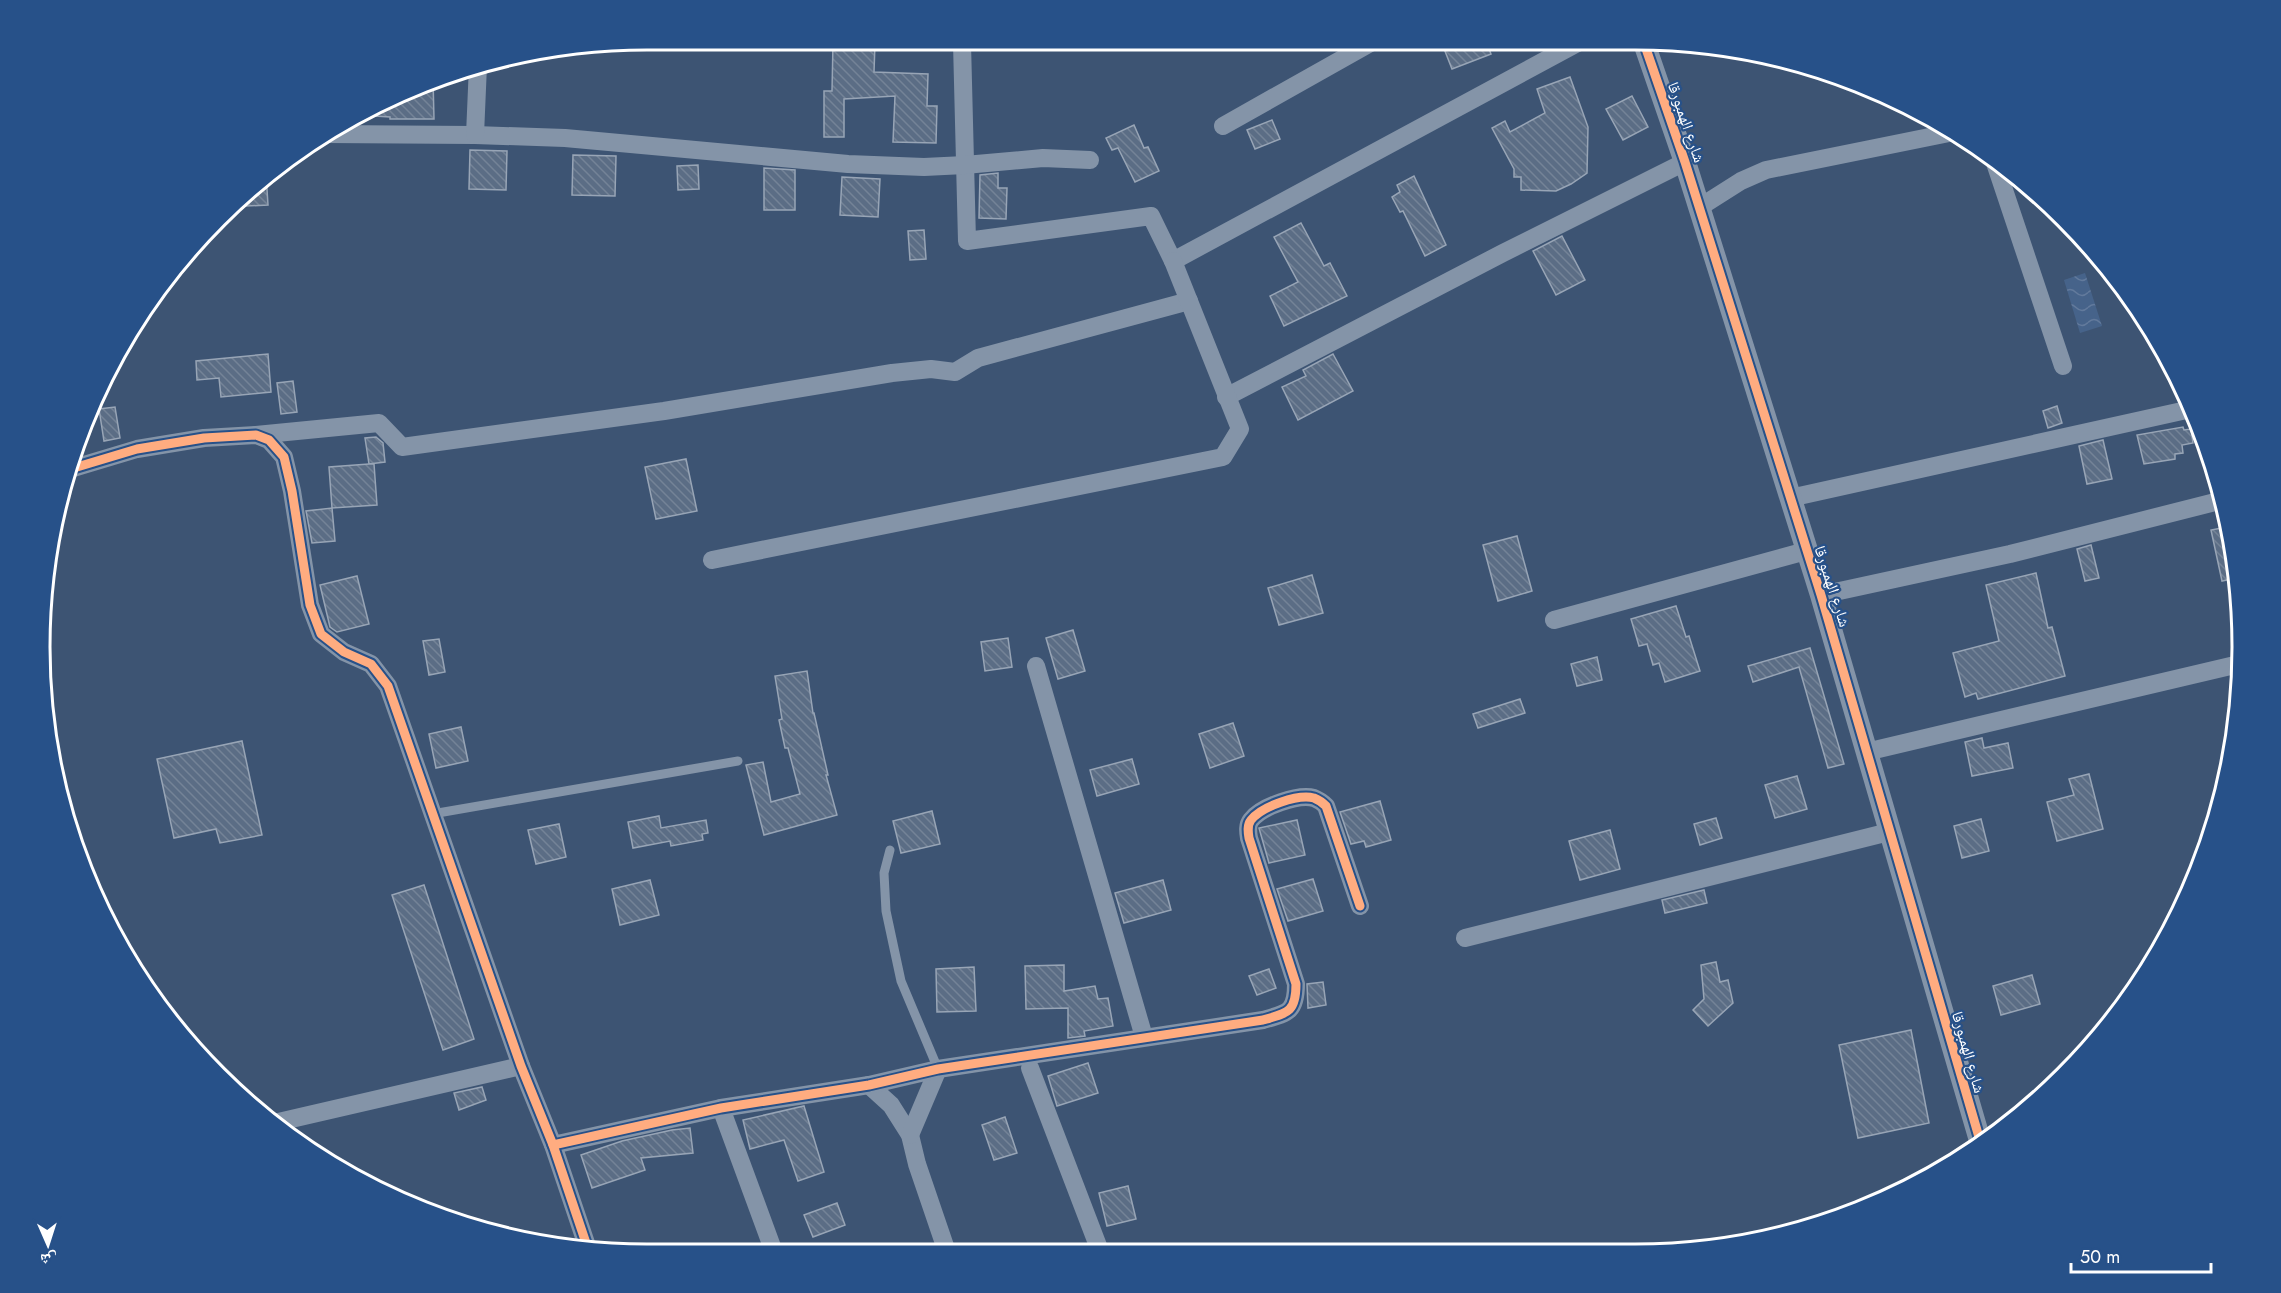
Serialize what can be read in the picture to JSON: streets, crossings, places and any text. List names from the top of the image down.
{
  "streets": {
    "street": ["شارع الهمبورقا"]
  },
  "scale_bar": "50 m",
  "north": "bottom"
}
